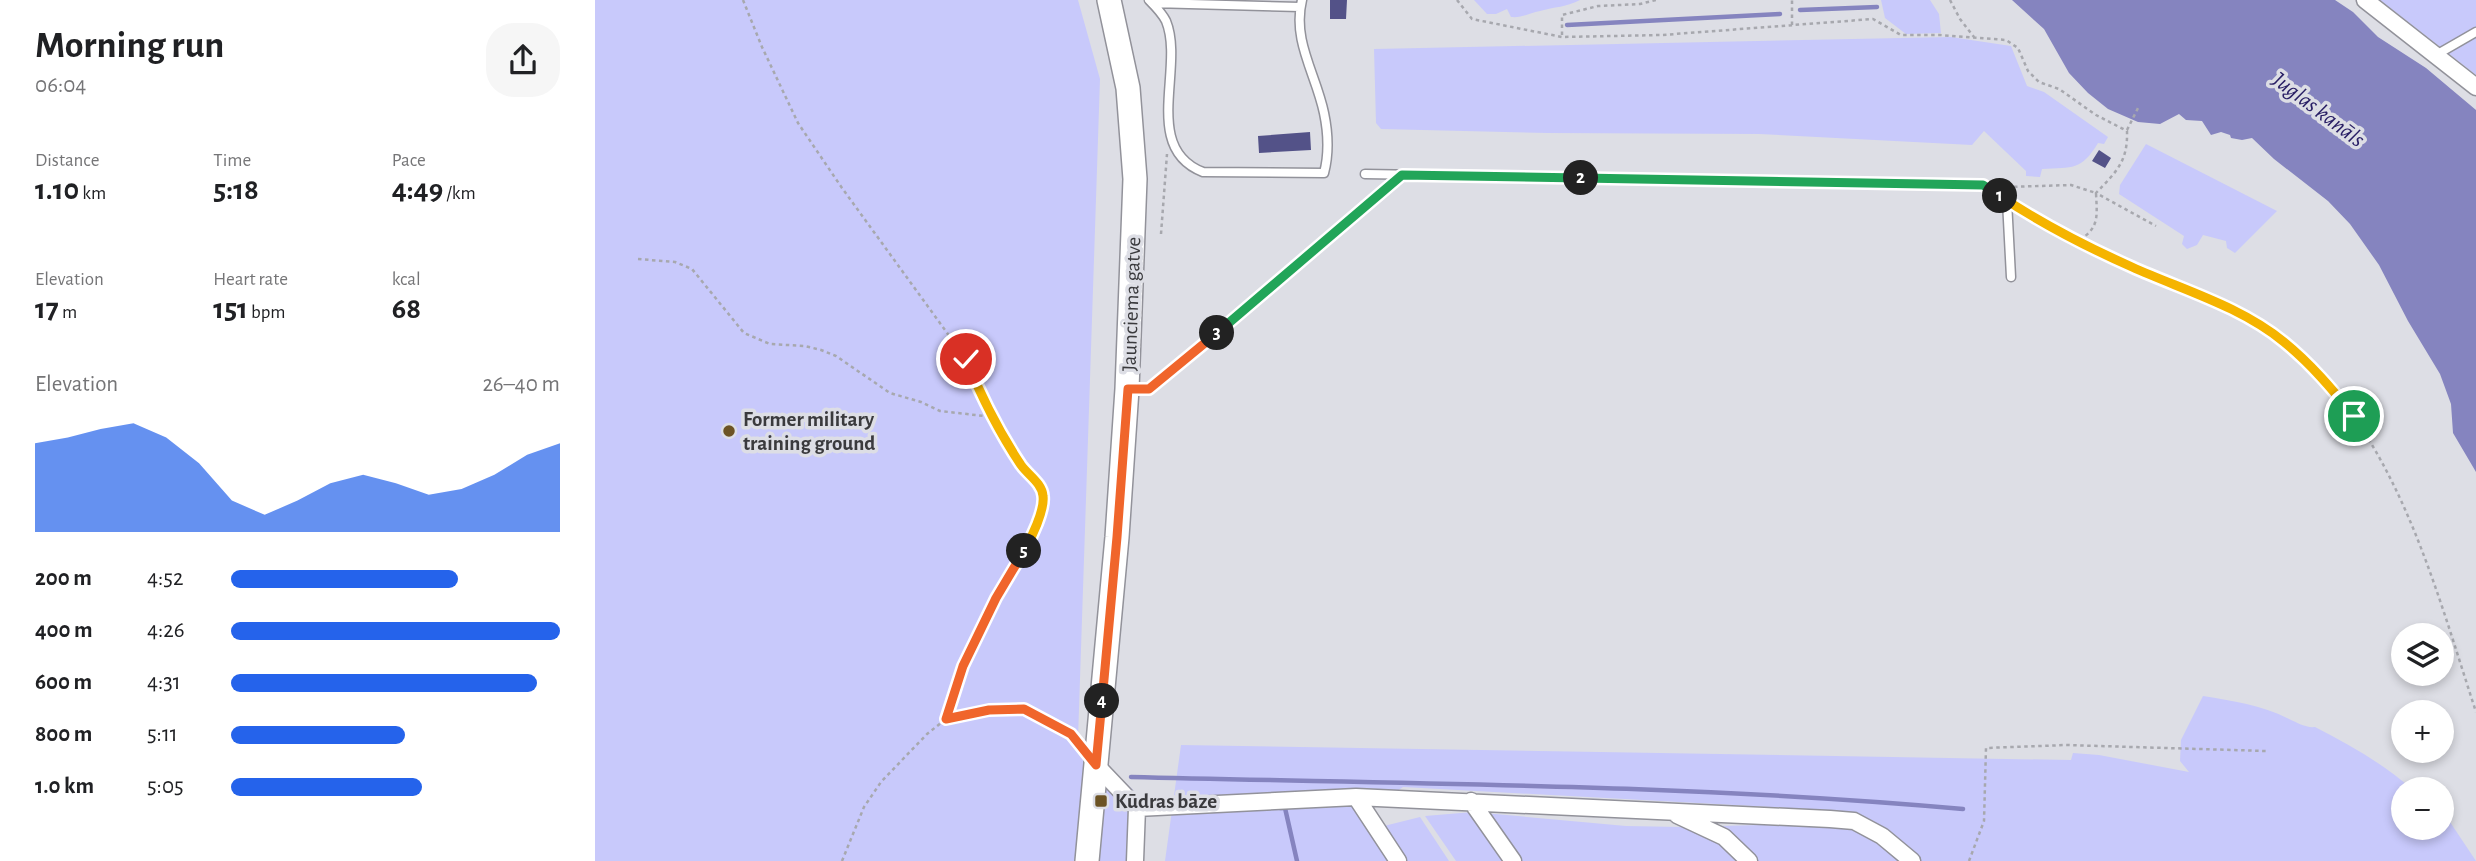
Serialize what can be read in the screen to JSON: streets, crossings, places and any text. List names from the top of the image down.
{
  "streets": {
    "main road": ["Jaunciema gatve"]
  },
  "water": ["Juglas kanāls"],
  "places": {
    "other": ["Former military training ground"],
    "transit": ["Kūdras bāze"]
  },
  "page": {
    "heading": ["Morning run", "06:04"],
    "stats": [
      ["Distance", "1.10 km"],
      ["Time", "5:18"],
      ["Pace", "4:49 /km"],
      ["Elevation", "17 m"],
      ["Heart rate", "151 bpm"],
      ["kcal", "68"]
    ],
    "pins": [
      "2",
      "1",
      "3",
      "5",
      "4"
    ],
    "chart": ["Elevation", "26–40 m"],
    "list": [
      {
        "name": "200 m",
        "note": "4:52"
      },
      {
        "name": "400 m",
        "note": "4:26"
      },
      {
        "name": "600 m",
        "note": "4:31"
      },
      {
        "name": "800 m",
        "note": "5:11"
      },
      {
        "name": "1.0 km",
        "note": "5:05"
      }
    ],
    "map_buttons": ["+", "−"]
  }
}
